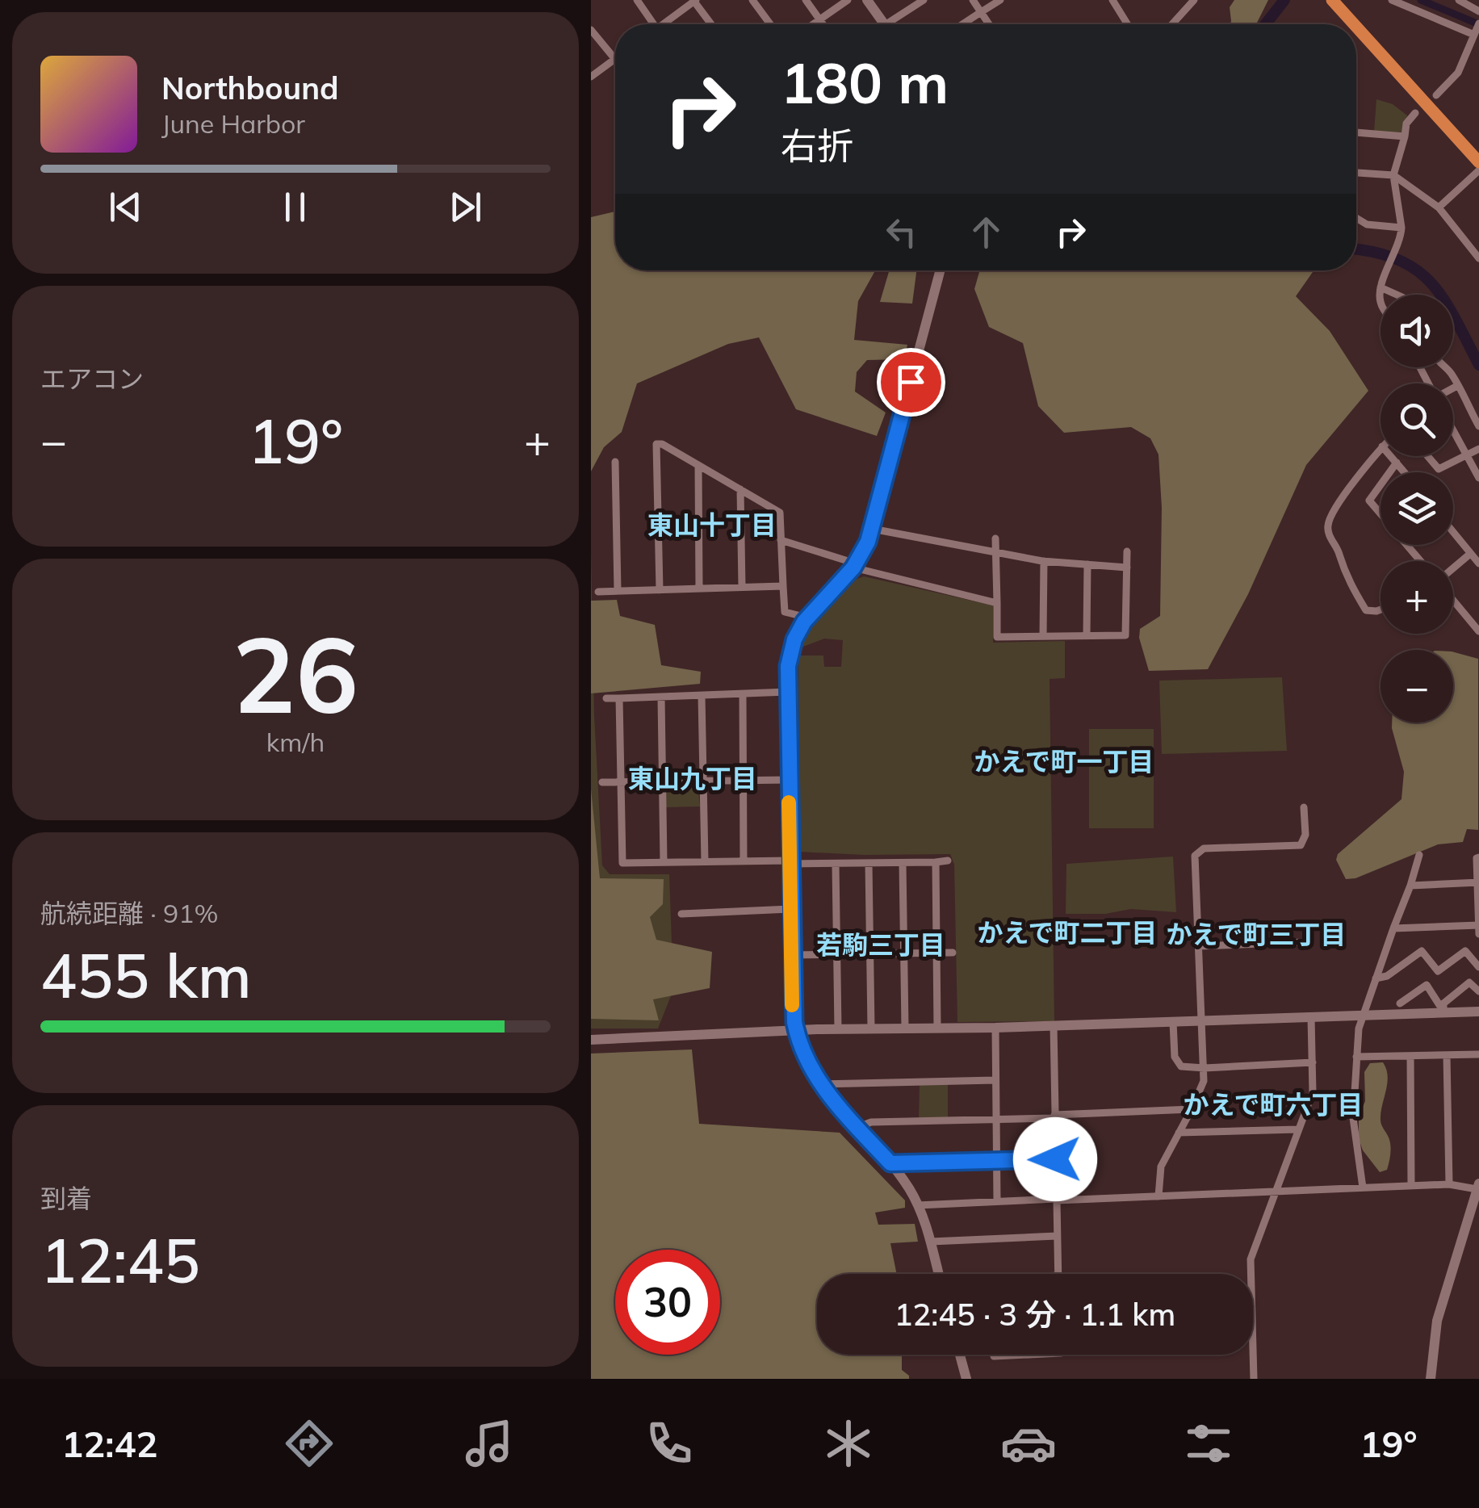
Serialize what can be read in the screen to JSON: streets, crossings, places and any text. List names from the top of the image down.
{
  "districts": [
    "東山十丁目",
    "かえで町一丁目",
    "東山九丁目",
    "かえで町二丁目",
    "かえで町三丁目",
    "若駒三丁目",
    "かえで町六丁目"
  ],
  "page": {
    "turn": ["180 m", "右折"],
    "song": ["Northbound", "June Harbor"],
    "tile": [
      "エアコン",
      ["26", "km/h"],
      ["航続距離 · 91%", "455 km"],
      ["到着", "12:45"]
    ],
    "map_buttons": ["+", "−"],
    "heat": ["−", "19°", "+"],
    "limit": "30",
    "trip": "12:45 · 3 分 · 1.1 km",
    "tabs": ["12:42", "19°"]
  }
}
